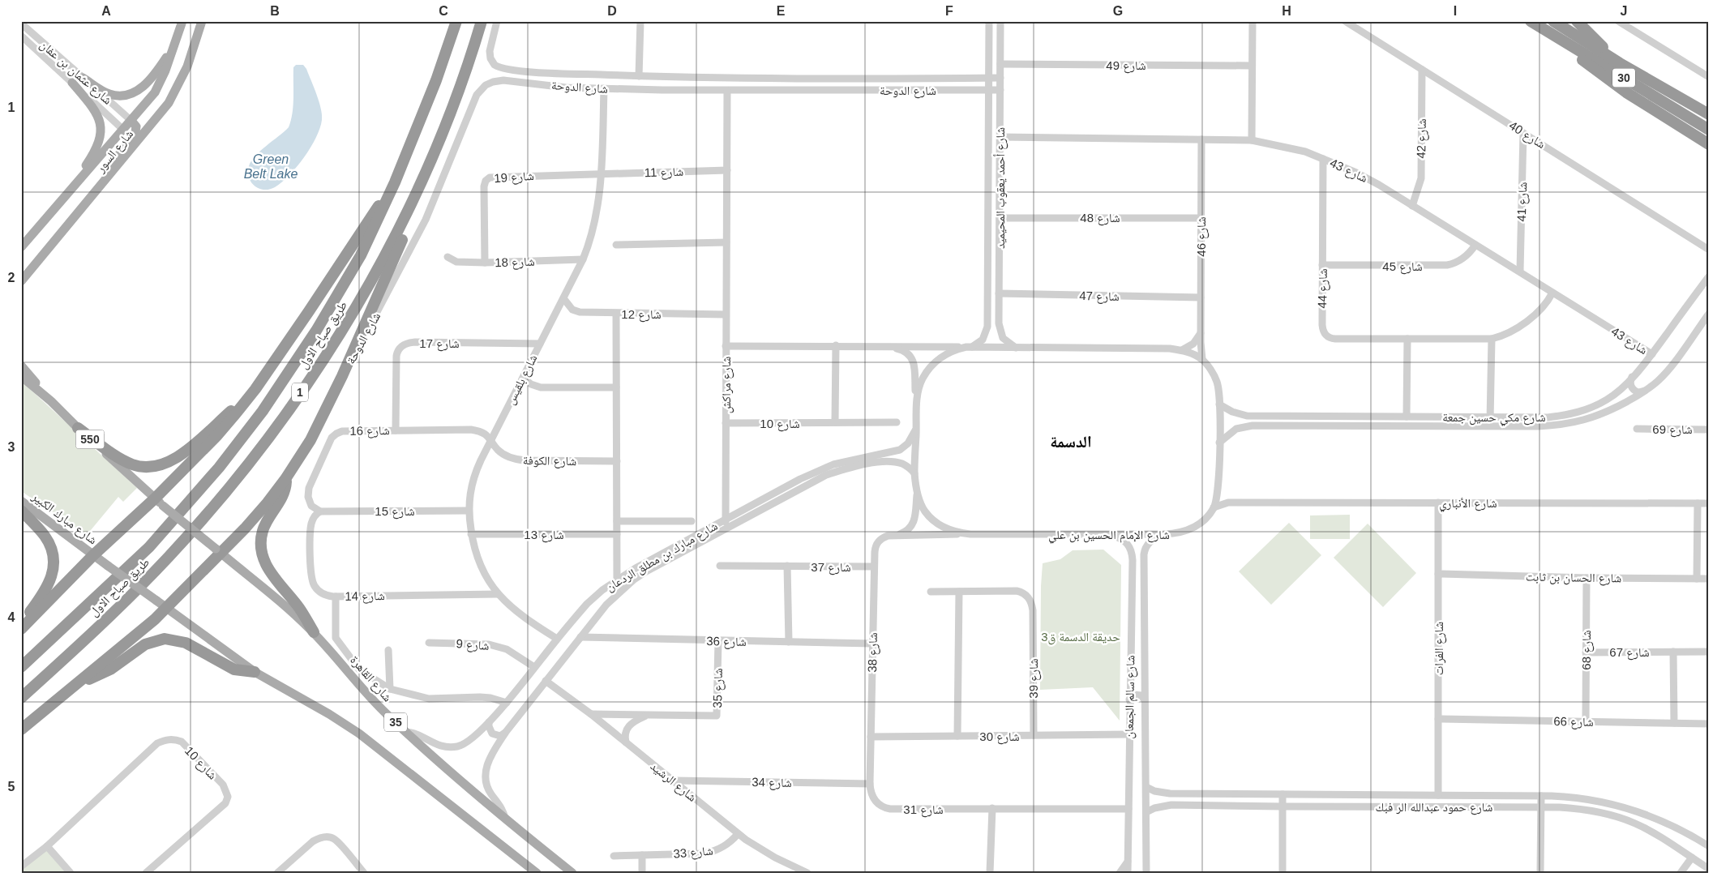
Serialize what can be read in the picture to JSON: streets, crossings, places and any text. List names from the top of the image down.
{
  "streets": {
    "highway": ["30", "طريق صباح الاول", "1"],
    "main road": [
      "شارع السور",
      "550",
      "شارع مبارك الكبير",
      "شارع القاهرة",
      "35"
    ],
    "street": [
      "شارع 49",
      "شارع عثمان بن عفان",
      "شارع الدوحة",
      "شارع 40",
      "شارع 42",
      "شارع 43",
      "شارع 11",
      "شارع 19",
      "شارع أحمد يعقوب المحيميد",
      "شارع 41",
      "شارع 48",
      "شارع 46",
      "شارع 18",
      "شارع 45",
      "شارع 44",
      "شارع 47",
      "شارع 12",
      "شارع 17",
      "شارع بلقيس",
      "شارع مراكش",
      "شارع مكي حسين جمعة",
      "شارع 10",
      "شارع 69",
      "شارع 16",
      "شارع الكوفة",
      "شارع الأنباري",
      "شارع 15",
      "شارع 13",
      "شارع الإمام الحسين بن علي",
      "شارع مبارك بن مطلق الردعان",
      "شارع 37",
      "شارع الحسان بن ثابت",
      "شارع 14",
      "شارع 36",
      "شارع 9",
      "شارع الفرات",
      "شارع 68",
      "شارع 67",
      "شارع 38",
      "شارع 39",
      "شارع 35",
      "شارع سالم الجمعان",
      "شارع 66",
      "شارع 30",
      "شارع الرشيد",
      "شارع 34",
      "شارع حمود عبدالله الر فبك",
      "شارع 31",
      "شارع 33"
    ]
  },
  "crossings": [
    ["شارع 49", "شارع أحمد يعقوب المحيميد"],
    ["شارع عثمان بن عفان", "شارع السور"],
    ["شارع الدوحة", "شارع أحمد يعقوب المحيميد"],
    ["شارع الدوحة", "شارع بلقيس"],
    ["شارع الدوحة", "شارع مراكش"],
    ["شارع 40", "شارع 42"],
    ["شارع 40", "شارع 41"],
    ["شارع 42", "شارع 43"],
    ["شارع 43", "شارع أحمد يعقوب المحيميد"],
    ["شارع 43", "شارع 41"],
    ["شارع 43", "شارع 46"],
    ["شارع 43", "شارع 45"],
    ["شارع 43", "شارع 44"],
    ["شارع 43", "شارع مكي حسين جمعة"],
    ["شارع 11", "شارع 19"],
    ["شارع 11", "شارع بلقيس"],
    ["شارع 11", "شارع مراكش"],
    ["شارع 19", "شارع 18"],
    ["شارع 19", "شارع بلقيس"],
    ["شارع أحمد يعقوب المحيميد", "شارع 48"],
    ["شارع أحمد يعقوب المحيميد", "شارع 47"],
    ["شارع أحمد يعقوب المحيميد", "شارع الإمام الحسين بن علي"],
    ["شارع 48", "شارع 46"],
    ["شارع 46", "شارع 47"],
    ["شارع 46", "شارع الإمام الحسين بن علي"],
    ["شارع 18", "شارع بلقيس"],
    ["شارع 45", "شارع 44"],
    ["شارع 12", "شارع بلقيس"],
    ["شارع 12", "شارع مراكش"],
    ["شارع 17", "شارع بلقيس"],
    ["شارع 17", "شارع 16"],
    ["شارع بلقيس", "شارع 16"],
    ["شارع بلقيس", "شارع الكوفة"],
    ["شارع بلقيس", "شارع 15"],
    ["شارع بلقيس", "شارع 13"],
    ["شارع بلقيس", "شارع مبارك بن مطلق الردعان"],
    ["شارع بلقيس", "شارع 14"],
    ["شارع مراكش", "شارع 10"],
    ["شارع مراكش", "شارع مبارك بن مطلق الردعان"],
    ["شارع مكي حسين جمعة", "شارع الإمام الحسين بن علي"],
    ["شارع 16", "شارع الكوفة"],
    ["شارع 16", "شارع 15"],
    ["شارع 16", "شارع 14"],
    ["550", "شارع القاهرة"],
    ["شارع الأنباري", "شارع الإمام الحسين بن علي"],
    ["شارع الأنباري", "شارع الفرات"],
    ["شارع 15", "شارع 14"],
    ["شارع مبارك الكبير", "35"],
    ["شارع الإمام الحسين بن علي", "شارع مبارك بن مطلق الردعان"],
    ["شارع الإمام الحسين بن علي", "شارع 38"],
    ["شارع الإمام الحسين بن علي", "شارع سالم الجمعان"],
    ["شارع مبارك بن مطلق الردعان", "شارع 36"],
    ["شارع مبارك بن مطلق الردعان", "شارع 9"],
    ["شارع مبارك بن مطلق الردعان", "شارع القاهرة"],
    ["شارع مبارك بن مطلق الردعان", "شارع الرشيد"],
    ["شارع 37", "شارع 38"],
    ["شارع الحسان بن ثابت", "شارع الفرات"],
    ["شارع الحسان بن ثابت", "شارع 68"],
    ["شارع 36", "شارع 38"],
    ["شارع 36", "شارع 35"],
    ["شارع الفرات", "شارع 66"],
    ["شارع الفرات", "شارع حمود عبدالله الر فبك"],
    ["شارع 68", "شارع 67"],
    ["شارع 68", "شارع 66"],
    ["شارع 38", "شارع 30"],
    ["شارع 38", "شارع 34"],
    ["شارع 38", "شارع 31"],
    ["شارع 39", "شارع 30"],
    ["شارع 35", "شارع الرشيد"],
    ["شارع سالم الجمعان", "شارع 30"],
    ["شارع سالم الجمعان", "شارع حمود عبدالله الر فبك"],
    ["شارع سالم الجمعان", "شارع 31"],
    ["شارع الرشيد", "شارع 34"],
    ["شارع الرشيد", "شارع 33"],
    ["شارع 34", "شارع 31"]
  ],
  "districts": ["الدسمة"],
  "water": ["Green Belt Lake"],
  "parks": ["حديقة الدسمة ق3"],
  "grid": {
    "columns": [
      "A",
      "B",
      "C",
      "D",
      "E",
      "F",
      "G",
      "H",
      "I",
      "J"
    ],
    "rows": [
      "1",
      "2",
      "3",
      "4",
      "5"
    ]
  }
}
